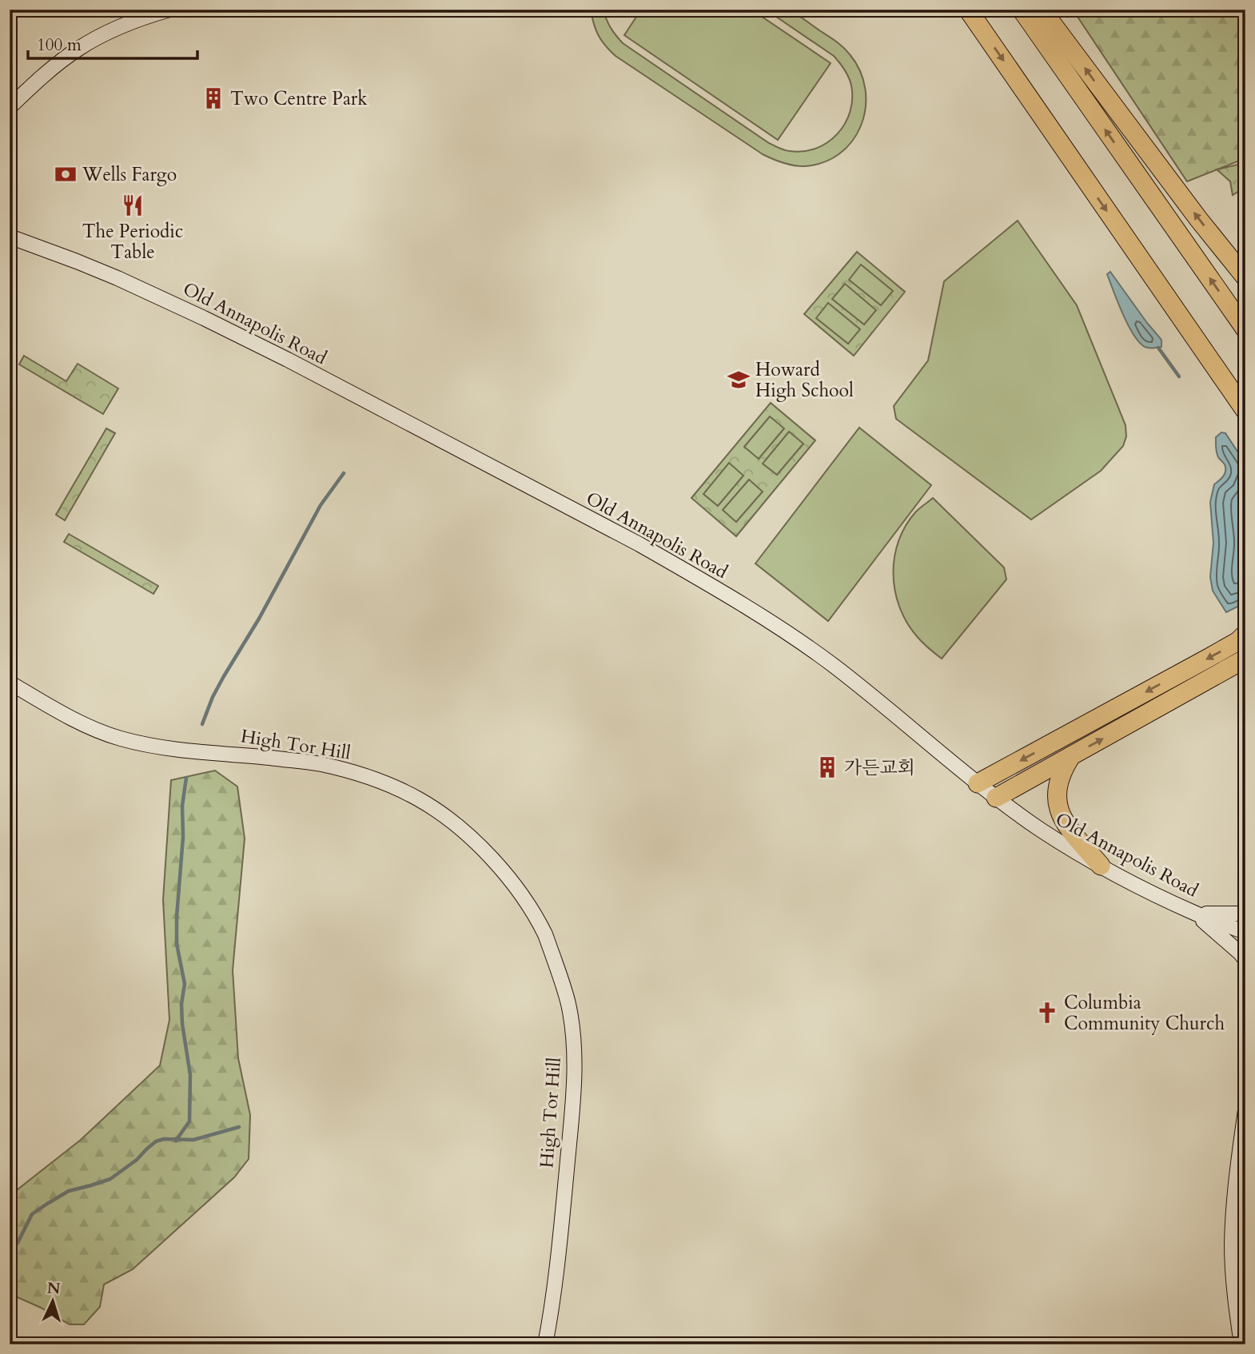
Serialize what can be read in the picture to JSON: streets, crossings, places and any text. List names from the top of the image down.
{
  "streets": {
    "main road": ["Old Annapolis Road", "High Tor Hill"]
  },
  "places": {
    "building": ["Two Centre Park", "가든교회"],
    "bank": ["Wells Fargo"],
    "restaurant": ["The Periodic Table"],
    "school or university": ["Howard High School"],
    "church": ["Columbia Community Church"]
  },
  "scale_bar": "100 m",
  "north": "top"
}
